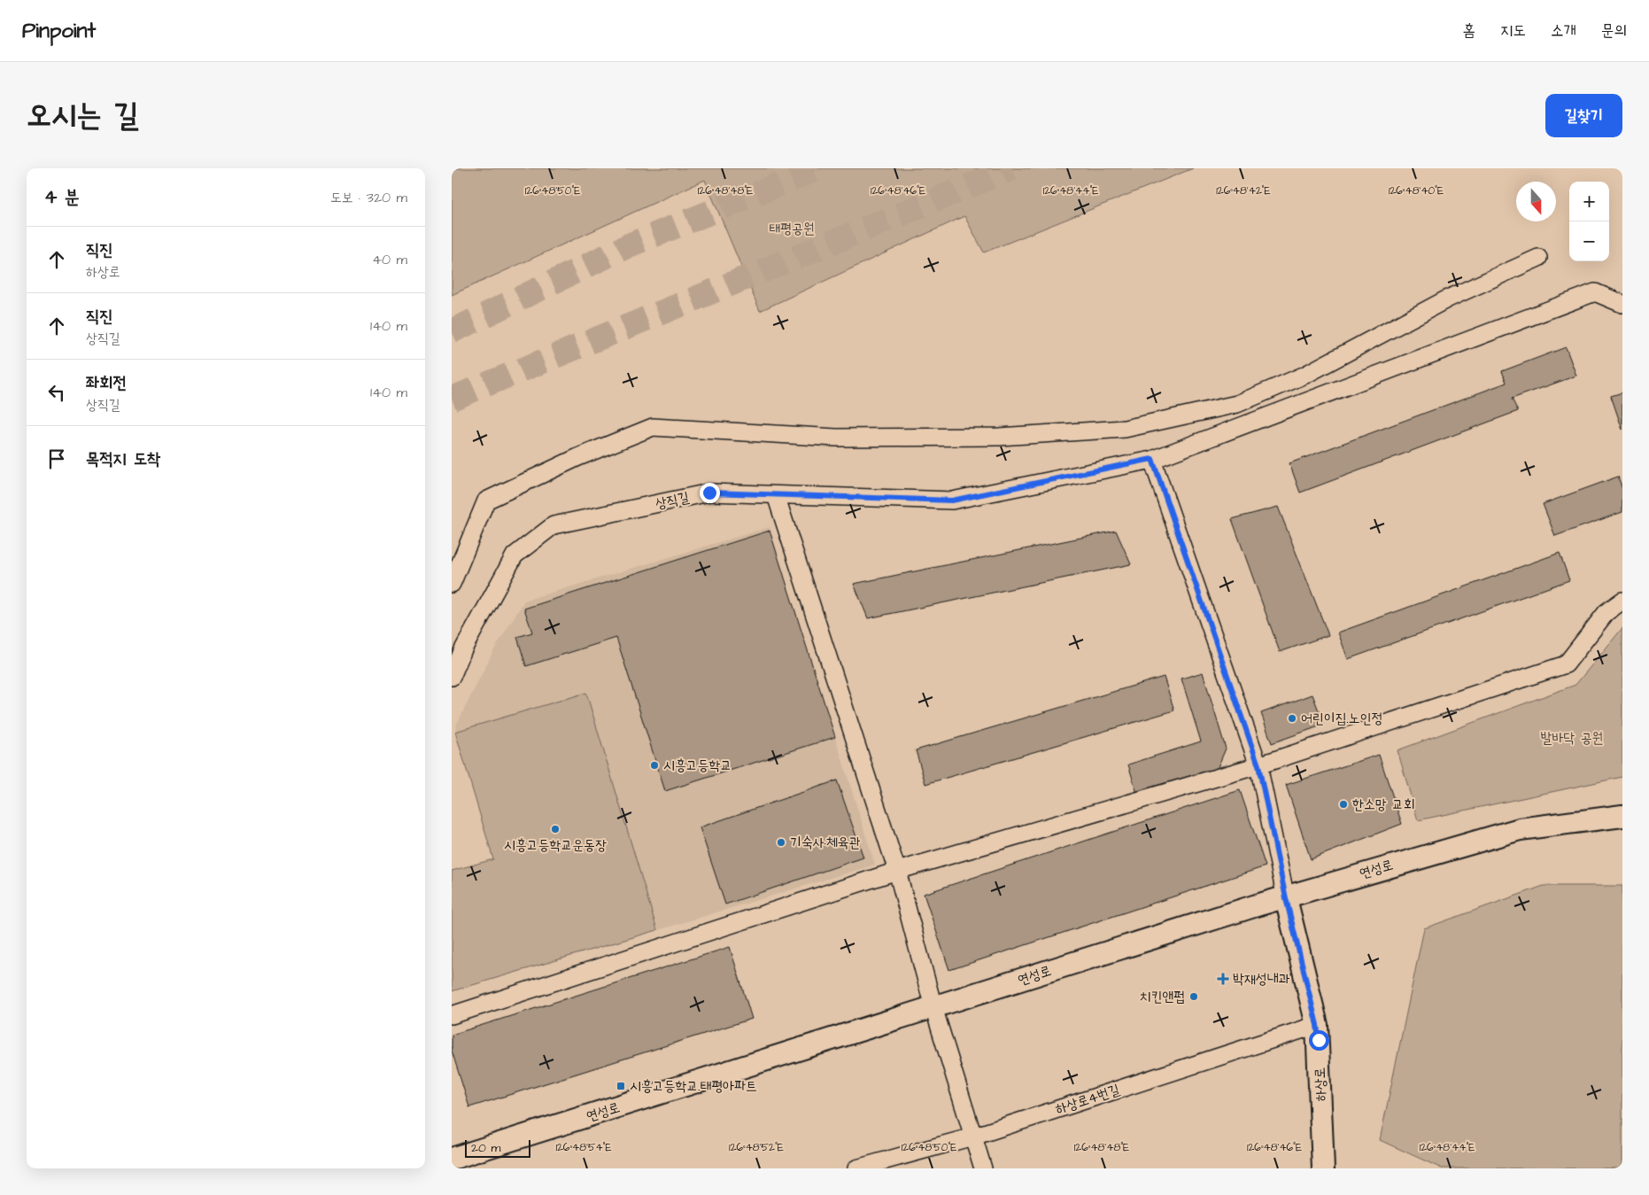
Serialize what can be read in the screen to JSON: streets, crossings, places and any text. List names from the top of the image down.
{
  "streets": {
    "street": [
      "상직길",
      "연성로",
      "하상로",
      "하상로4번길"
    ]
  },
  "crossings": [
    ["연성로", "하상로"],
    ["하상로", "하상로4번길"]
  ],
  "parks": ["태평공원", "발바닥 공원"],
  "places": {
    "other": [
      "어린이집.노인정",
      "시흥고등학교",
      "한소망 교회",
      "시흥고등학교운동장",
      "기숙사·체육관",
      "치킨앤펍"
    ],
    "health": ["박재성내과"],
    "transit": ["시흥고등학교.태평아파트"]
  },
  "scale_bar": "20 m",
  "north": "bottom",
  "page": {
    "header": "Pinpoint",
    "nav": [
      "홈",
      "지도",
      "소개",
      "문의"
    ],
    "title": "오시는 길",
    "buttons": "길찾기",
    "heading": ["4 분", "도보 · 320 m"],
    "map_buttons": ["+", "−"],
    "list": [
      ["직진", "하상로", "40 m"],
      ["직진", "상직길", "140 m"],
      ["좌회전", "상직길", "140 m"],
      "목적지 도착"
    ],
    "scale": "20 m"
  },
  "coordinates": [
    "126°48'50\"E",
    "126°48'46\"E",
    "126°48'48\"E",
    "126°48'44\"E",
    "126°48'42\"E",
    "126°48'40\"E",
    "126°48'54\"E",
    "126°48'52\"E"
  ]
}
